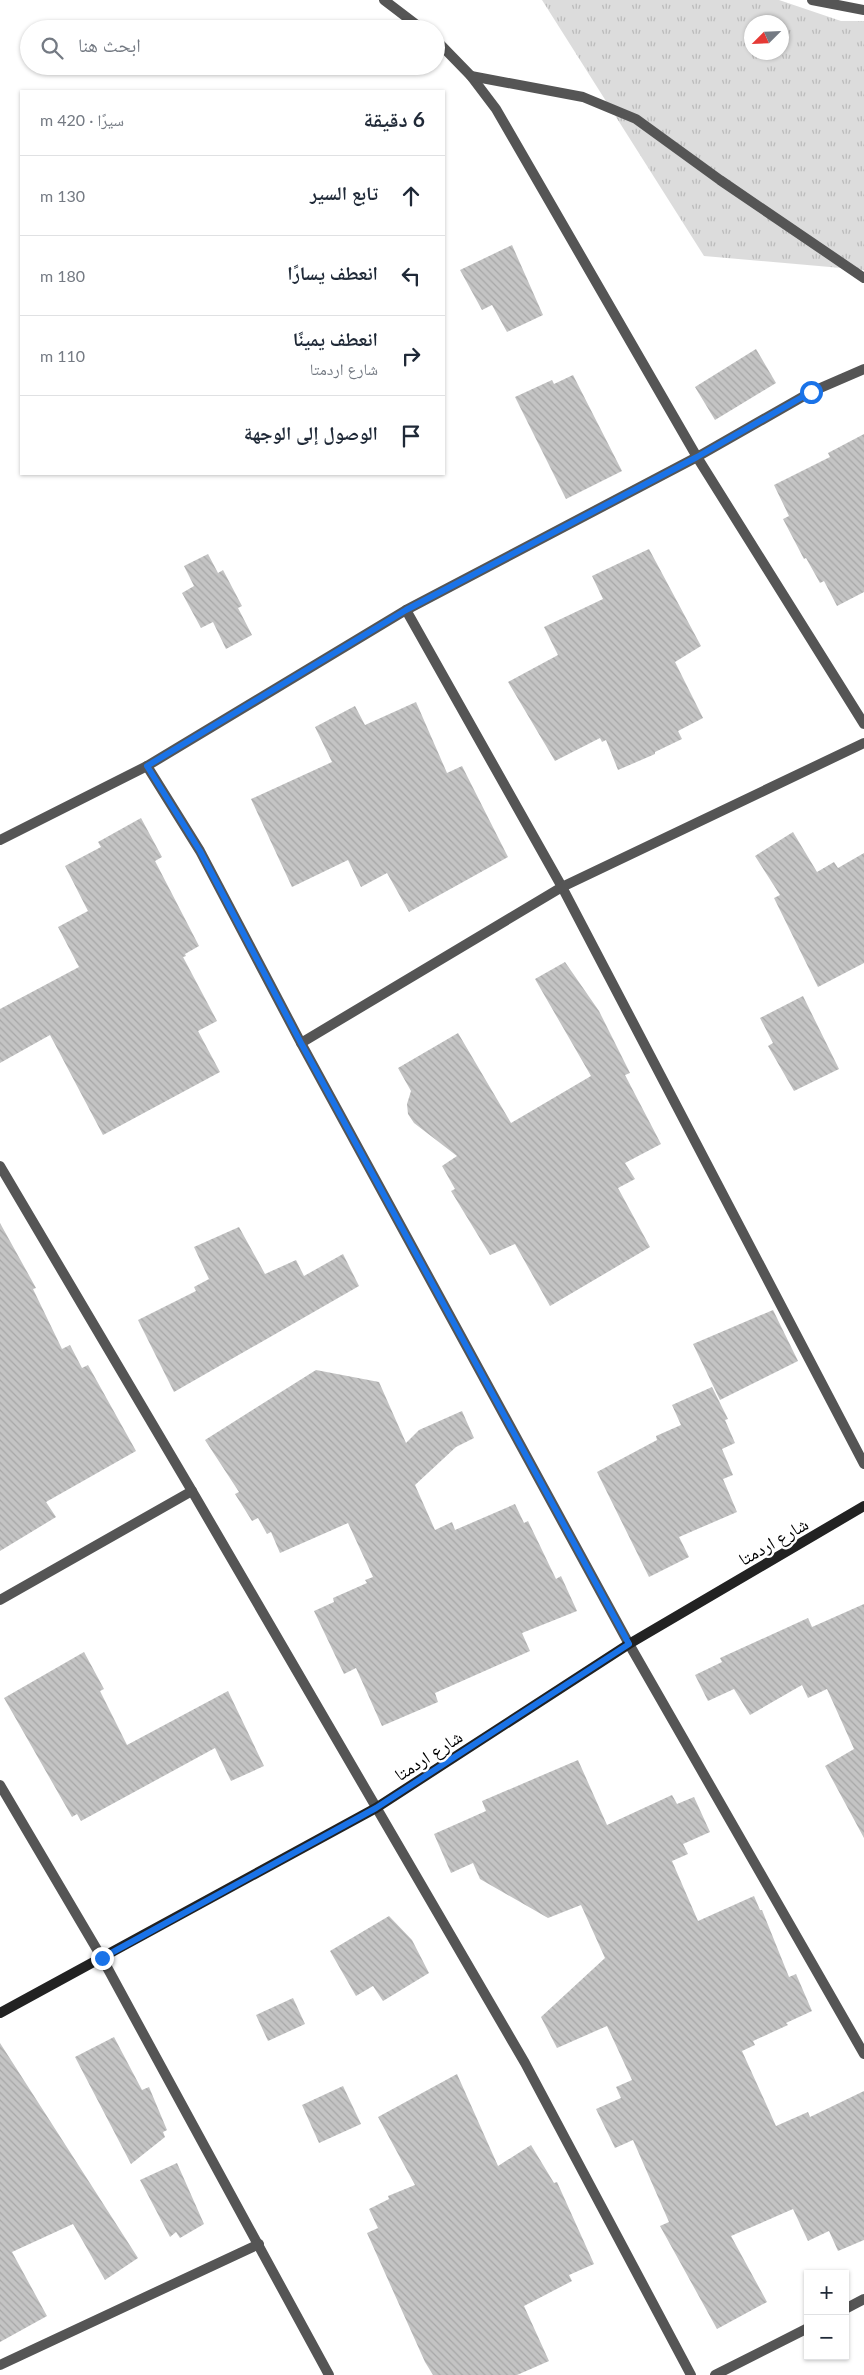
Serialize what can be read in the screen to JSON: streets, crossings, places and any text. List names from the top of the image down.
{
  "streets": {
    "main road": ["شارع اردمتا"]
  },
  "north": "bottom left",
  "page": {
    "search": "ابحث هنا",
    "heading": ["6 دقيقة", "سيرًا · 420 m"],
    "list": [
      ["تابع السير", "130 m"],
      ["انعطف يسارًا", "180 m"],
      ["انعطف يمينًا", "شارع اردمتا", "110 m"],
      "الوصول إلى الوجهة"
    ],
    "map_buttons": ["+", "−"]
  }
}
